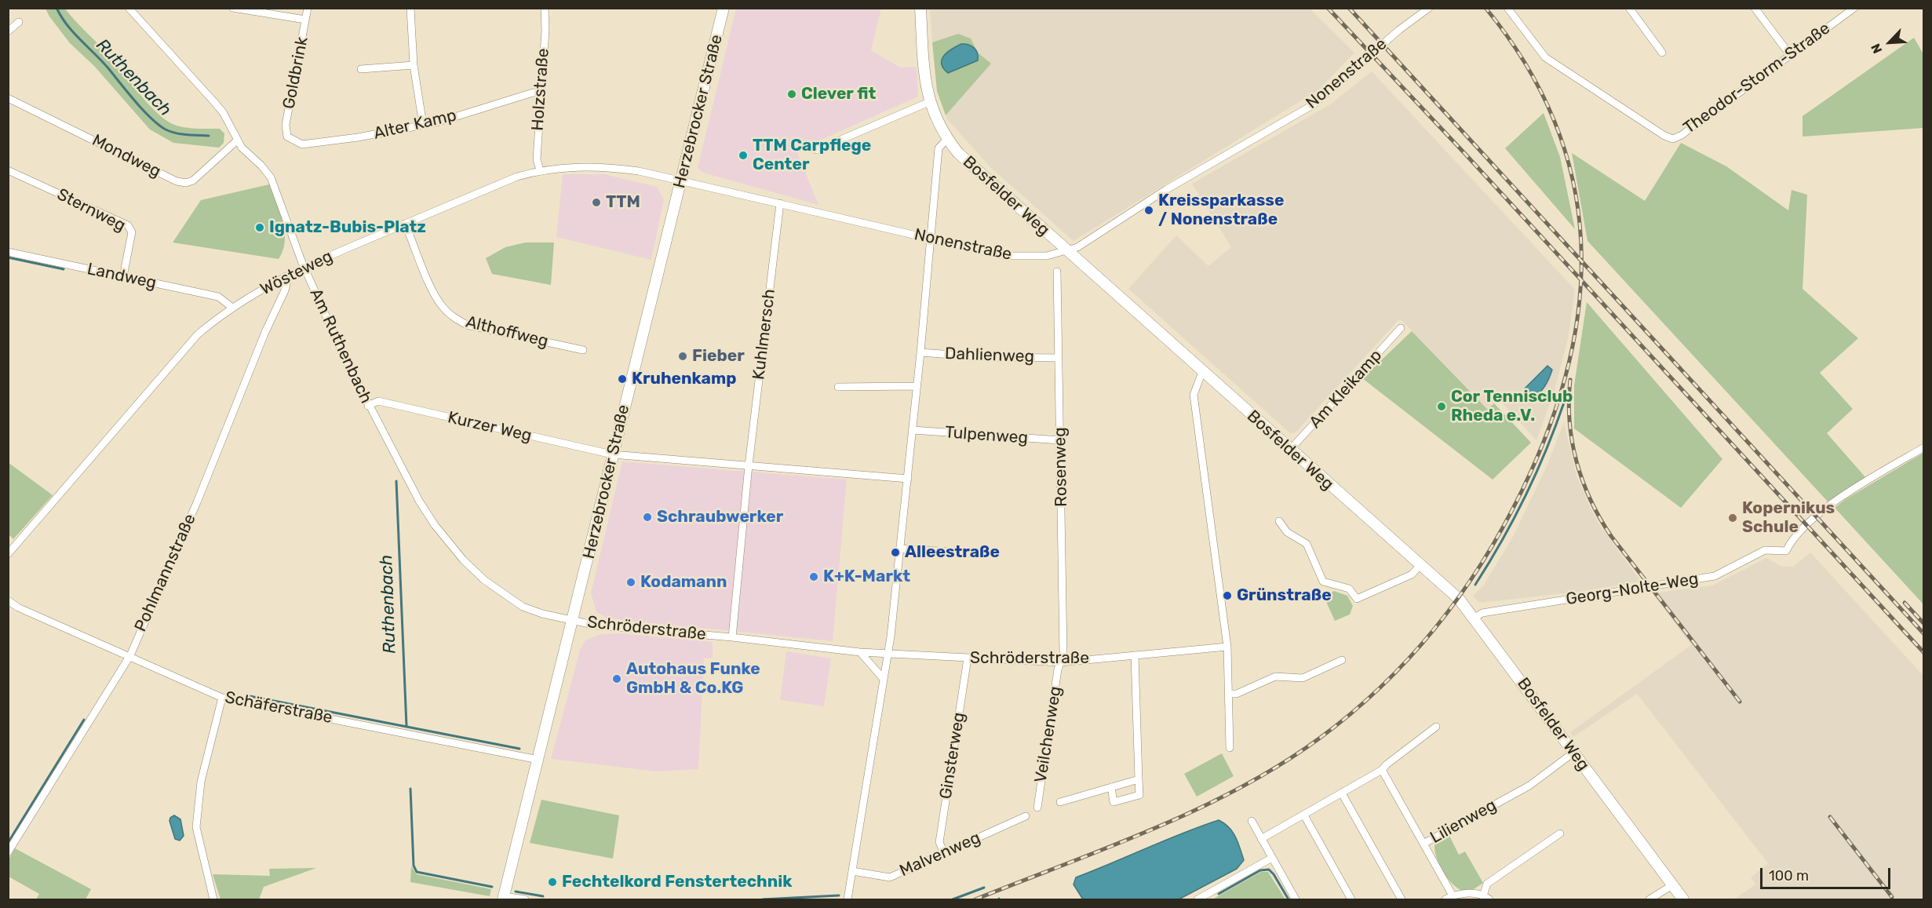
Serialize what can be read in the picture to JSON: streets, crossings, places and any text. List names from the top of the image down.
{
  "streets": {
    "street": [
      "Goldbrink",
      "Nonenstraße",
      "Theodor-Storm-Straße",
      "Holzstraße",
      "Herzebrocker Straße",
      "Alter Kamp",
      "Mondweg",
      "Bosfelder Weg",
      "Sternweg",
      "Wösteweg",
      "Landweg",
      "Althoffweg",
      "Kuhlmersch",
      "Am Ruthenbach",
      "Dahlienweg",
      "Am Kleikamp",
      "Kurzer Weg",
      "Tulpenweg",
      "Rosenweg",
      "Pohlmannstraße",
      "Georg-Nolte-Weg",
      "Schröderstraße",
      "Schäferstraße",
      "Veilchenweg",
      "Ginsterweg",
      "Lilienweg",
      "Malvenweg"
    ]
  },
  "crossings": [
    ["Goldbrink", "Alter Kamp"],
    ["Nonenstraße", "Herzebrocker Straße"],
    ["Nonenstraße", "Bosfelder Weg"],
    ["Nonenstraße", "Wösteweg"],
    ["Nonenstraße", "Kuhlmersch"],
    ["Holzstraße", "Alter Kamp"],
    ["Holzstraße", "Wösteweg"],
    ["Herzebrocker Straße", "Wösteweg"],
    ["Herzebrocker Straße", "Am Ruthenbach"],
    ["Herzebrocker Straße", "Kurzer Weg"],
    ["Herzebrocker Straße", "Schröderstraße"],
    ["Herzebrocker Straße", "Schäferstraße"],
    ["Mondweg", "Am Ruthenbach"],
    ["Bosfelder Weg", "Am Kleikamp"],
    ["Bosfelder Weg", "Georg-Nolte-Weg"],
    ["Bosfelder Weg", "Lilienweg"],
    ["Sternweg", "Landweg"],
    ["Wösteweg", "Landweg"],
    ["Wösteweg", "Althoffweg"],
    ["Wösteweg", "Am Ruthenbach"],
    ["Wösteweg", "Pohlmannstraße"],
    ["Kuhlmersch", "Schröderstraße"],
    ["Am Ruthenbach", "Kurzer Weg"],
    ["Am Ruthenbach", "Schröderstraße"],
    ["Dahlienweg", "Rosenweg"],
    ["Tulpenweg", "Rosenweg"],
    ["Rosenweg", "Schröderstraße"],
    ["Rosenweg", "Veilchenweg"],
    ["Pohlmannstraße", "Schäferstraße"],
    ["Schröderstraße", "Veilchenweg"],
    ["Schröderstraße", "Ginsterweg"],
    ["Ginsterweg", "Malvenweg"]
  ],
  "water": ["Ruthenbach"],
  "places": [
    "Clever fit",
    "TTM Carpflege Center",
    "TTM",
    "Kreissparkasse / Nonenstraße",
    "Ignatz-Bubis-Platz",
    "Fieber",
    "Kruhenkamp",
    "Cor Tennisclub Rheda e.V.",
    "Schraubwerker",
    "Kopernikus Schule",
    "Alleestraße",
    "K+K-Markt",
    "Kodamann",
    "Grünstraße",
    "Autohaus Funke GmbH & Co.KG",
    "Fechtelkord Fenstertechnik"
  ],
  "scale_bar": "100 m",
  "north": "bottom left"
}
